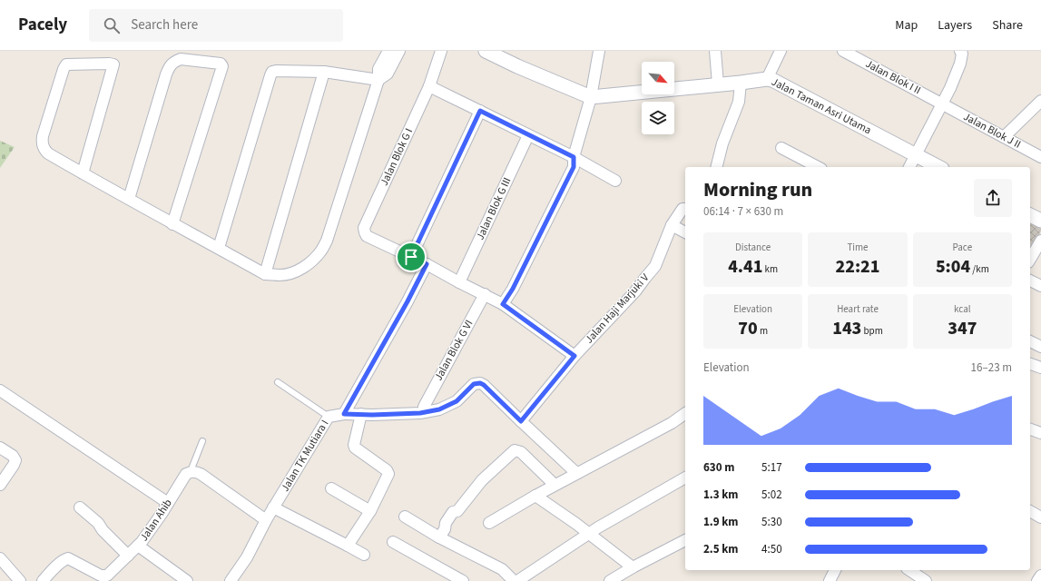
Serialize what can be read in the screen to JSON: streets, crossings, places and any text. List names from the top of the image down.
{
  "streets": {
    "street": [
      "Jalan Blok I II",
      "Jalan Taman Asri Utama",
      "Jalan Blok J II",
      "Jalan Blok G I",
      "Jalan Blok G III",
      "Jalan Haji Marjuki V",
      "Jalan Blok G VI",
      "Jalan TK Mutiara I",
      "Jalan Ahib"
    ]
  },
  "crossings": [
    ["Jalan Blok I II", "Jalan Blok J II"]
  ],
  "north": "bottom right",
  "page": {
    "header": "Pacely",
    "search": "Search here",
    "nav": ["Map", "Layers", "Share"],
    "heading": ["Morning run", "06:14 · 7 × 630 m"],
    "stats": [
      ["Distance", "4.41 km"],
      ["Time", "22:21"],
      ["Pace", "5:04 /km"],
      ["Elevation", "70 m"],
      ["Heart rate", "143 bpm"],
      ["kcal", "347"]
    ],
    "chart": ["Elevation", "16–23 m"],
    "list": [
      {
        "name": "630 m",
        "note": "5:17"
      },
      {
        "name": "1.3 km",
        "note": "5:02"
      },
      {
        "name": "1.9 km",
        "note": "5:30"
      },
      {
        "name": "2.5 km",
        "note": "4:50"
      }
    ]
  }
}
